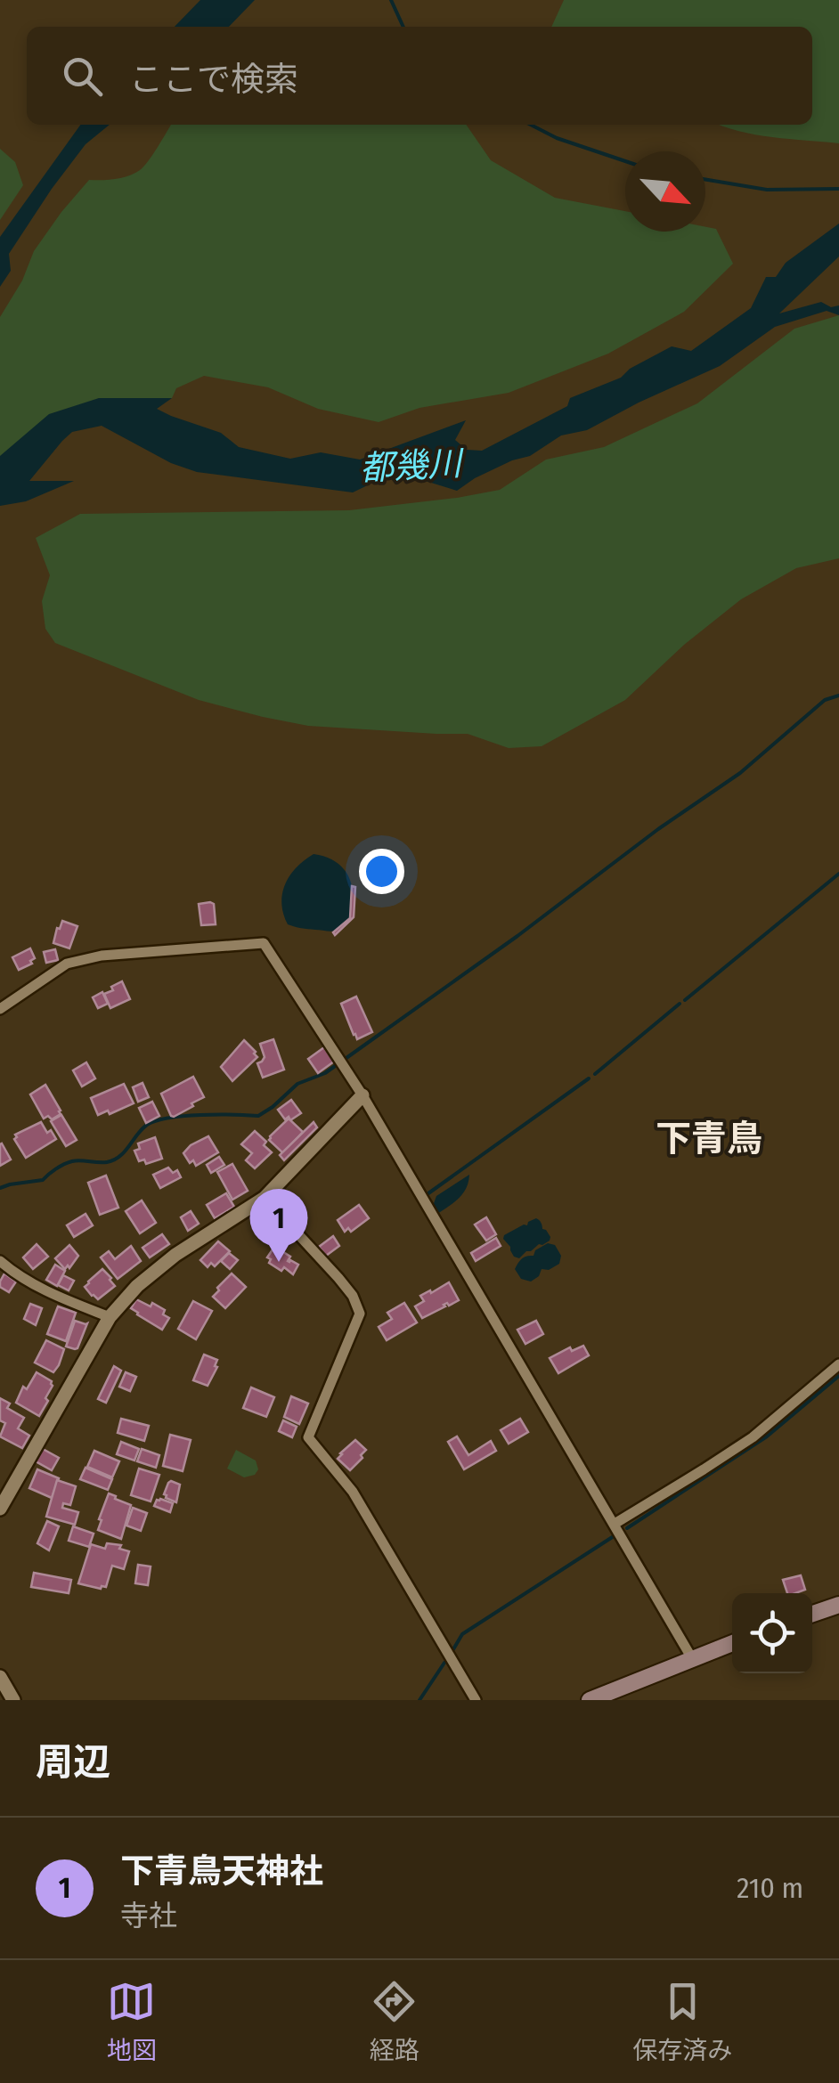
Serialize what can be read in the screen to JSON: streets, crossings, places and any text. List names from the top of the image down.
{
  "districts": ["下青鳥"],
  "water": ["都幾川"],
  "north": "bottom right",
  "page": {
    "search": "ここで検索",
    "pins": "1",
    "heading": "周辺",
    "list": [
      {
        "mark": "1",
        "name": "下青鳥天神社",
        "note": "寺社",
        "value": "210 m"
      }
    ],
    "nav": ["地図", "経路", "保存済み"]
  }
}
